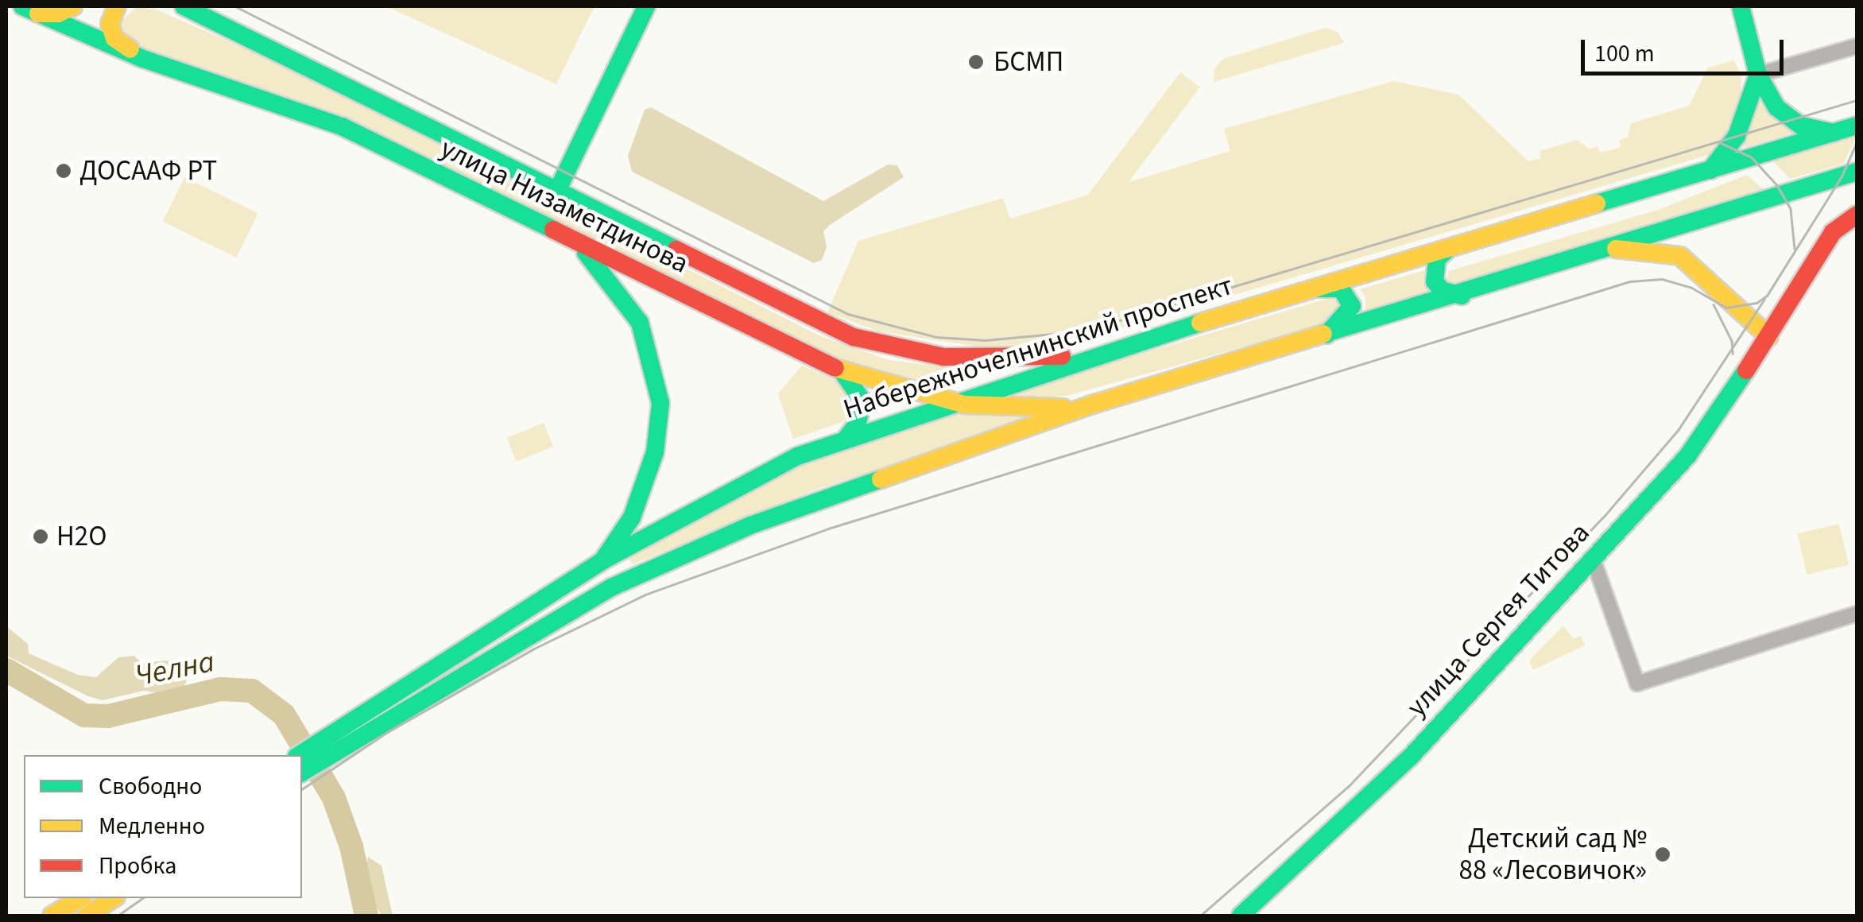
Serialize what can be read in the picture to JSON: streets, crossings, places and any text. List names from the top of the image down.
{
  "streets": {
    "main road": ["улица Низаметдинова", "Набережночелнинский проспект", "улица Сергея Титова"]
  },
  "crossings": [
    ["улица Низаметдинова", "Набережночелнинский проспект"]
  ],
  "water": ["Челна"],
  "places": [
    "БСМП",
    "ДОСААФ РТ",
    "H2O",
    "Детский сад № 88 «Лесовичок»"
  ],
  "legend": ["Свободно", "Медленно", "Пробка"],
  "scale_bar": "100 m"
}
